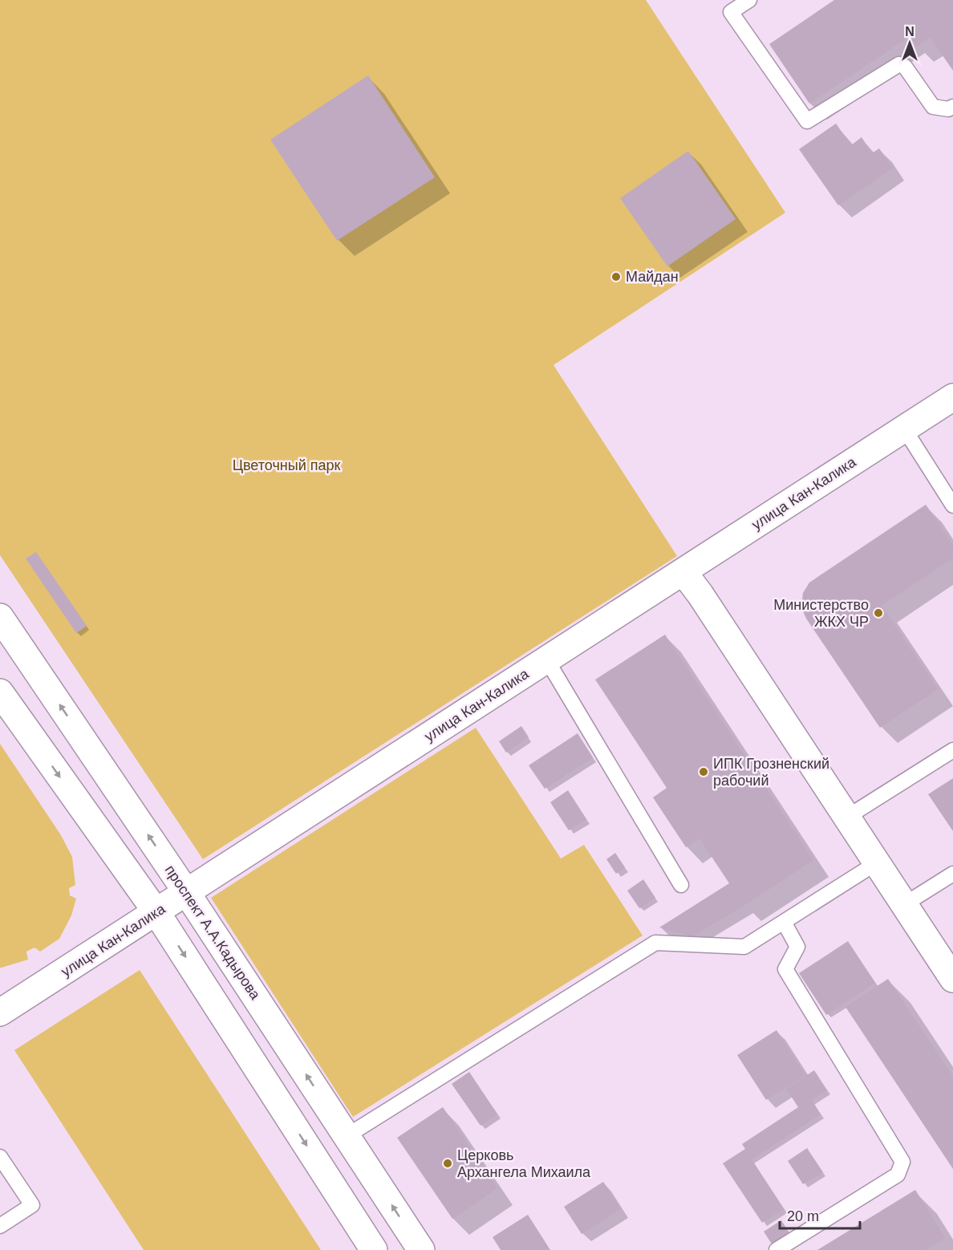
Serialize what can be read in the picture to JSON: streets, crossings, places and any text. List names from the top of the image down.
{
  "streets": {
    "street": ["улица Кан-Калика", "проспект А.А.Кадырова"]
  },
  "crossings": [
    ["улица Кан-Калика", "проспект А.А.Кадырова"]
  ],
  "parks": ["Цветочный парк"],
  "places": [
    "Майдан",
    "Министерство ЖКХ ЧР",
    "ИПК Грозненский рабочий",
    "Церковь Архангела Михаила"
  ],
  "scale_bar": "20 m",
  "north": "top"
}
